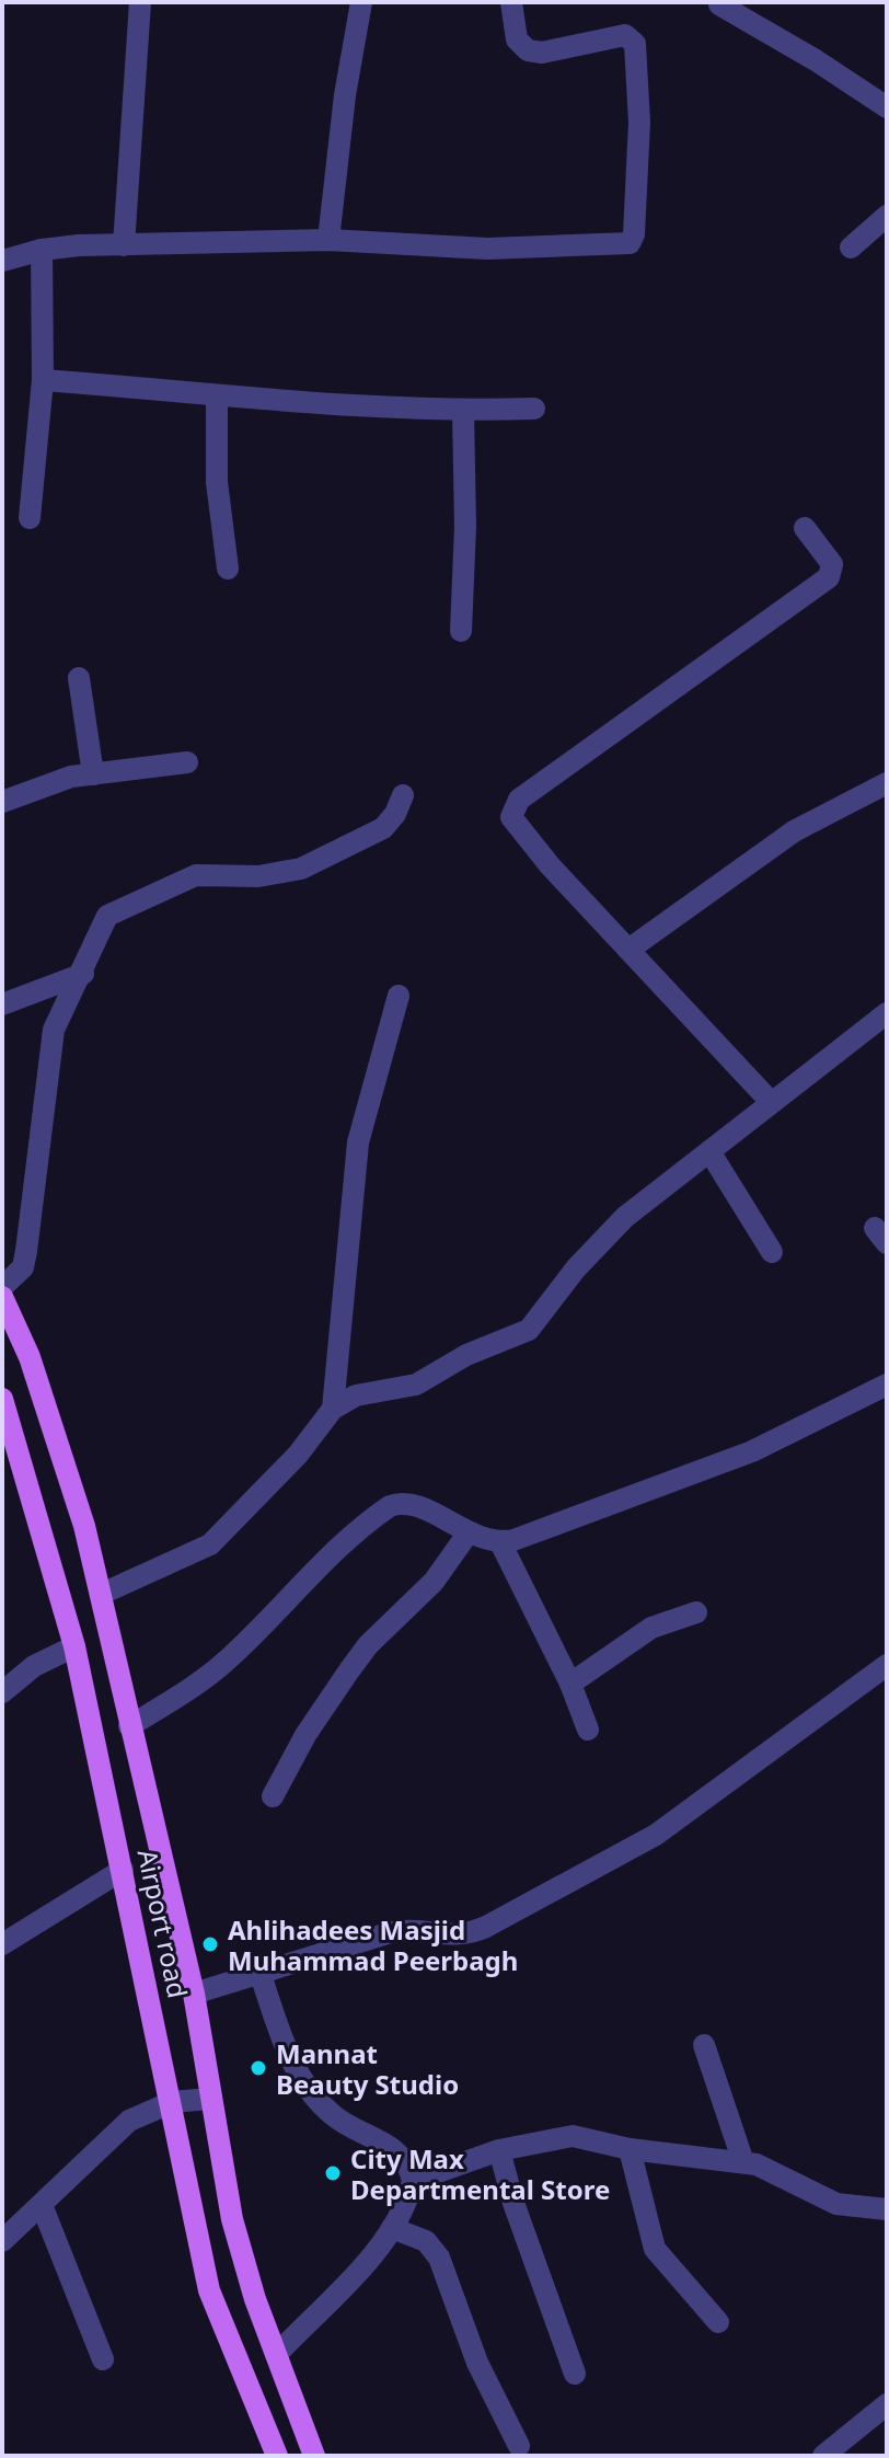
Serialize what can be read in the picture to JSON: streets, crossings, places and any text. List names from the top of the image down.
{
  "streets": {
    "main road": ["Airport road"]
  },
  "places": ["Ahlihadees Masjid Muhammad Peerbagh", "Mannat Beauty Studio", "City Max Departmental Store"]
}
